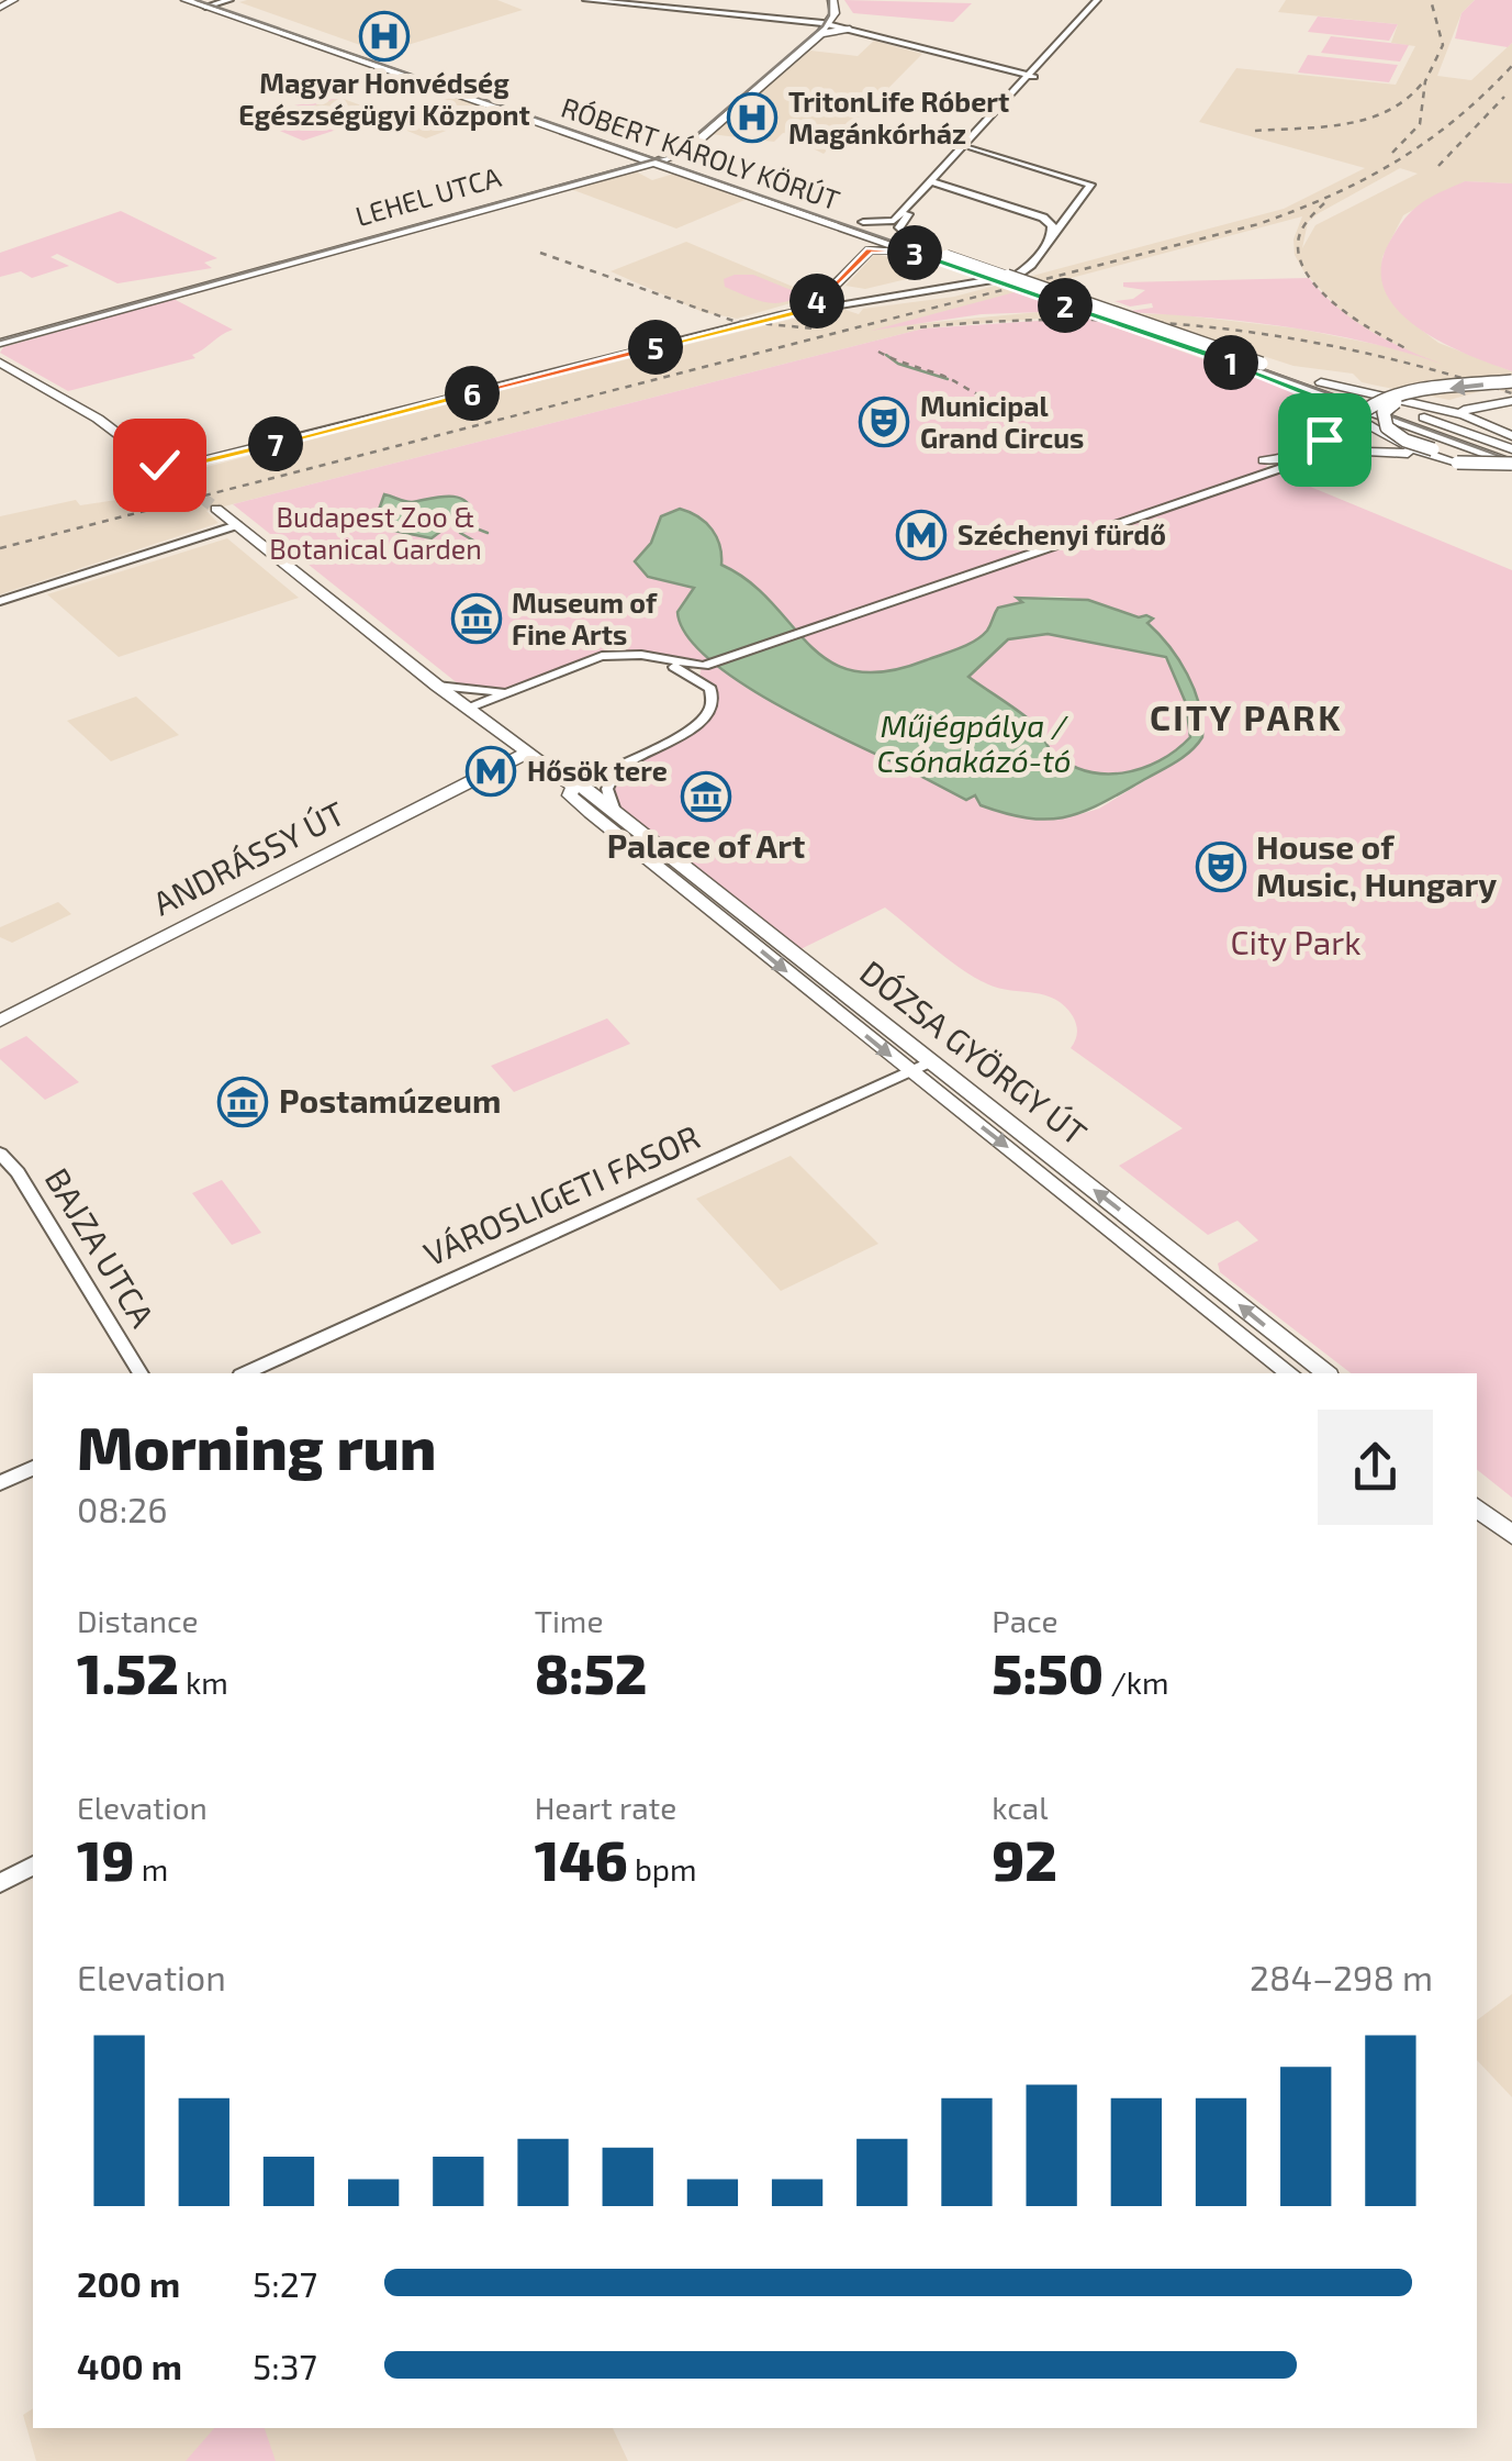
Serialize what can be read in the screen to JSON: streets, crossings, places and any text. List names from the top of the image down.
{
  "streets": {
    "main road": [
      "RÓBERT KÁROLY KÖRÚT",
      "LEHEL UTCA",
      "ANDRÁSSY ÚT",
      "DÓZSA GYÖRGY ÚT"
    ],
    "street": ["VÁROSLIGETI FASOR", "BAJZA UTCA"]
  },
  "crossings": [
    ["RÓBERT KÁROLY KÖRÚT", "LEHEL UTCA"],
    ["ANDRÁSSY ÚT", "DÓZSA GYÖRGY ÚT"],
    ["DÓZSA GYÖRGY ÚT", "VÁROSLIGETI FASOR"]
  ],
  "districts": ["CITY PARK"],
  "water": ["Műjégpálya / Csónakázó-tó"],
  "parks": ["Budapest Zoo & Botanical Garden", "City Park"],
  "places": {
    "hospital": ["Magyar Honvédség Egészségügyi Központ", "TritonLife Róbert Magánkórház"],
    "theatre": ["Municipal Grand Circus", "House of Music, Hungary"],
    "metro station": ["Széchenyi fürdő", "Hősök tere"],
    "museum": ["Museum of Fine Arts", "Palace of Art", "Postamúzeum"]
  },
  "page": {
    "pins": [
      "3",
      "4",
      "2",
      "5",
      "1",
      "6",
      "7"
    ],
    "heading": ["Morning run", "08:26"],
    "stats": [
      ["Distance", "1.52 km"],
      ["Time", "8:52"],
      ["Pace", "5:50 /km"],
      ["Elevation", "19 m"],
      ["Heart rate", "146 bpm"],
      ["kcal", "92"]
    ],
    "chart": ["Elevation", "284–298 m"],
    "list": [
      {
        "name": "200 m",
        "note": "5:27"
      },
      {
        "name": "400 m",
        "note": "5:37"
      }
    ]
  }
}
